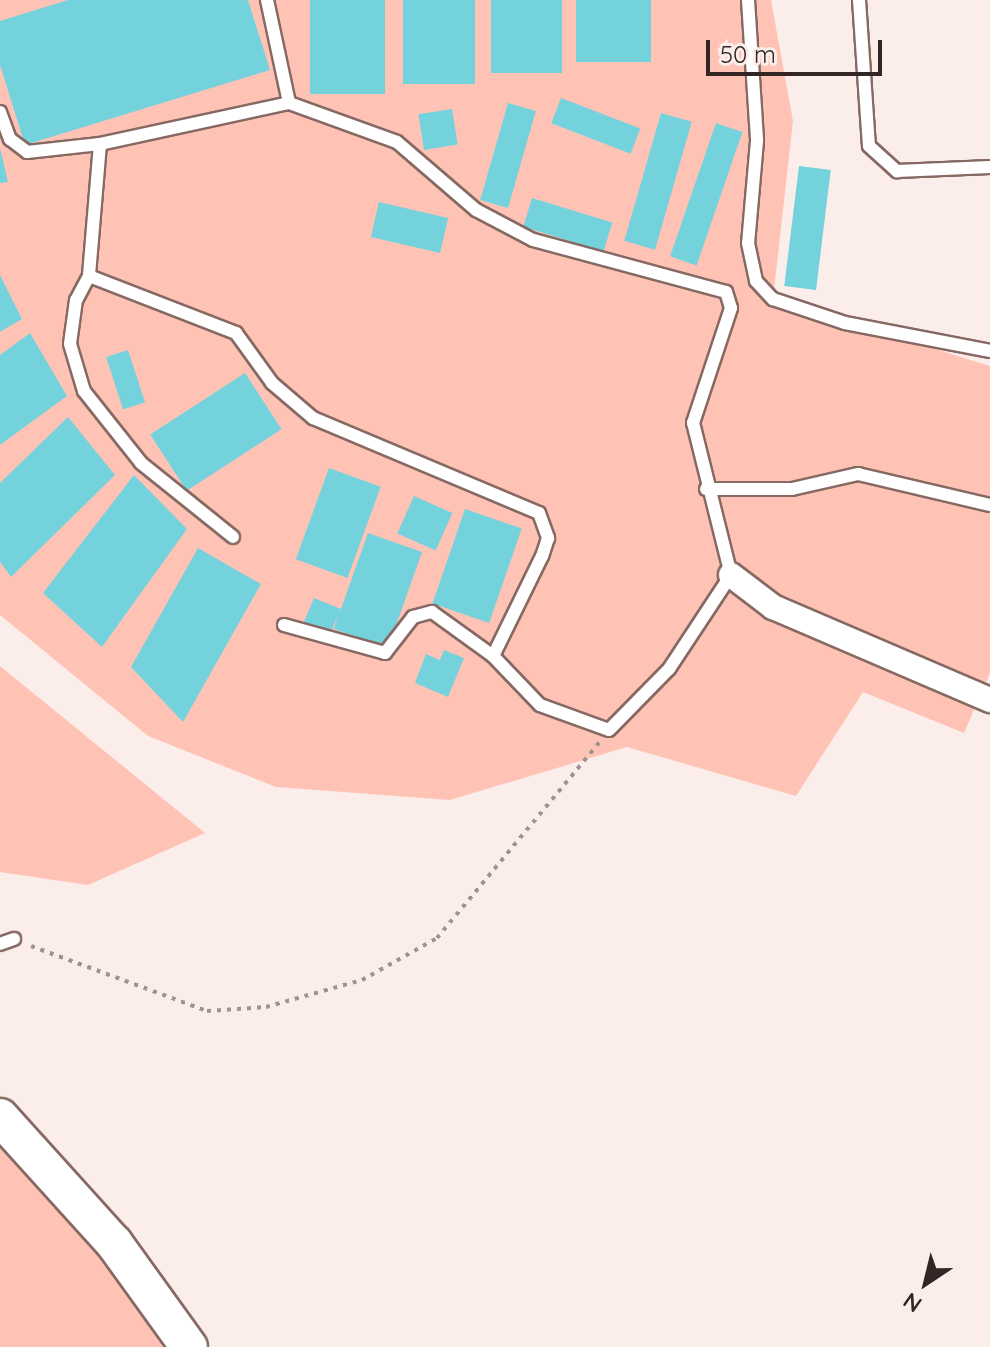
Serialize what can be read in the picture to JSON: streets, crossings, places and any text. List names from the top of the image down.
{
  "scale_bar": "50 m",
  "north": "bottom left"
}
